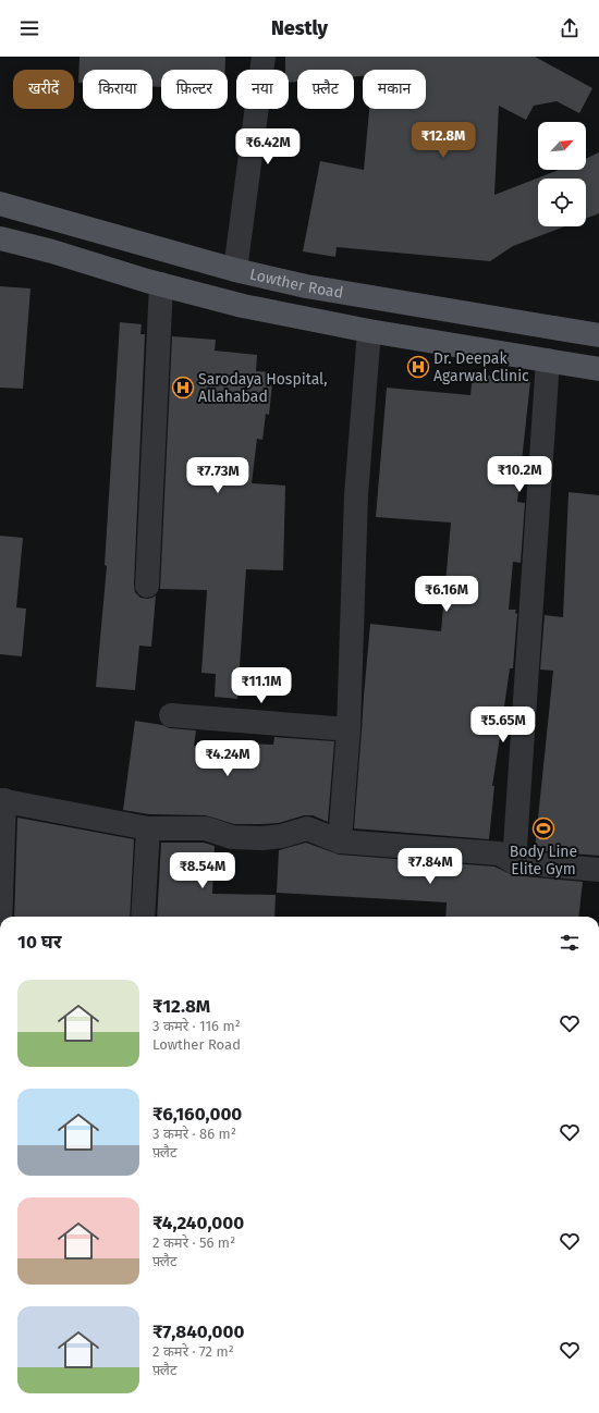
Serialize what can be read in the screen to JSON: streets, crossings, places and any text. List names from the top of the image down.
{
  "streets": {
    "main road": ["Lowther Road"]
  },
  "places": {
    "hospital": ["Dr. Deepak Agarwal Clinic", "Sarodaya Hospital, Allahabad"],
    "sports": ["Body Line Elite Gym"]
  },
  "north": "top right",
  "page": {
    "header": "Nestly",
    "chip": [
      "खरीदें",
      "किराया",
      "फ़िल्टर",
      "नया",
      "फ़्लैट",
      "मकान"
    ],
    "price": [
      "₹12.8M",
      "₹6.42M",
      "₹10.2M",
      "₹7.73M",
      "₹6.16M",
      "₹11.1M",
      "₹5.65M",
      "₹4.24M",
      "₹7.84M",
      "₹8.54M"
    ],
    "heading": "10 घर",
    "list": [
      {
        "name": "₹12.8M",
        "note": "3 कमरे · 116 m² · Lowther Road"
      },
      {
        "name": "₹6,160,000",
        "note": "3 कमरे · 86 m² · फ़्लैट"
      },
      {
        "name": "₹4,240,000",
        "note": "2 कमरे · 56 m² · फ़्लैट"
      },
      {
        "name": "₹7,840,000",
        "note": "2 कमरे · 72 m² · फ़्लैट"
      }
    ]
  }
}
